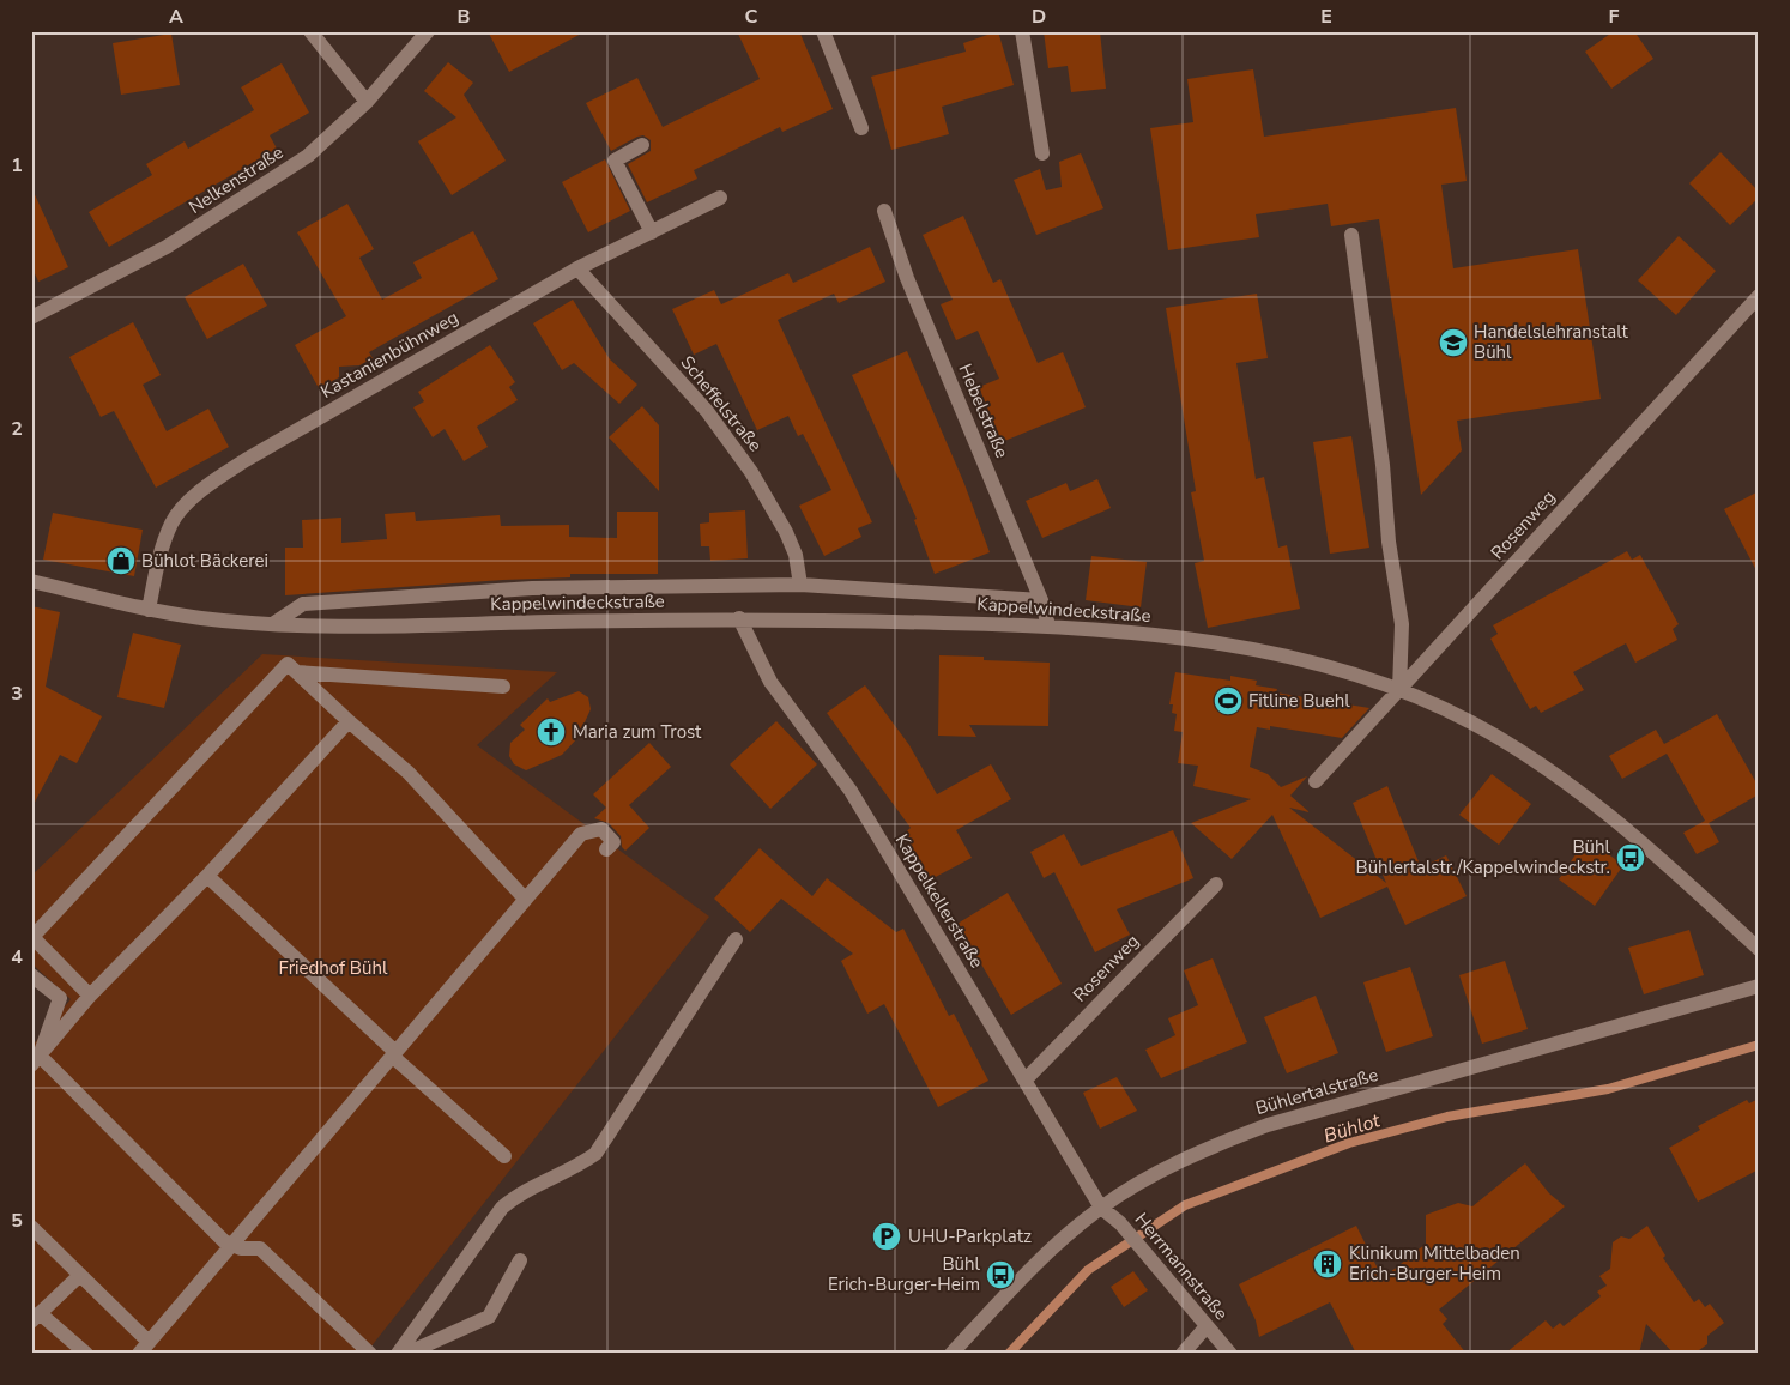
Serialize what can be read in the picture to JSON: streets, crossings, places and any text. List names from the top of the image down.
{
  "streets": {
    "street": [
      "Nelkenstraße",
      "Kastanienbühnweg",
      "Scheffelstraße",
      "Hebelstraße",
      "Rosenweg",
      "Kappelwindeckstraße",
      "Kappelkellerstraße",
      "Bühlertalstraße",
      "Herrmannstraße"
    ]
  },
  "crossings": [
    ["Kastanienbühnweg", "Scheffelstraße"],
    ["Kastanienbühnweg", "Kappelwindeckstraße"],
    ["Scheffelstraße", "Kappelwindeckstraße"],
    ["Hebelstraße", "Kappelwindeckstraße"],
    ["Rosenweg", "Kappelwindeckstraße"],
    ["Rosenweg", "Kappelkellerstraße"],
    ["Kappelwindeckstraße", "Kappelkellerstraße"],
    ["Kappelkellerstraße", "Bühlertalstraße"],
    ["Kappelkellerstraße", "Herrmannstraße"],
    ["Bühlertalstraße", "Herrmannstraße"]
  ],
  "water": ["Bühlot"],
  "parks": ["Friedhof Bühl"],
  "places": {
    "school or university": ["Handelslehranstalt Bühl"],
    "shop": ["Bühlot Bäckerei"],
    "sports": ["Fitline Buehl"],
    "church": ["Maria zum Trost"],
    "bus stop": ["Bühl Bühlertalstr./Kappelwindeckstr.", "Bühl Erich-Burger-Heim"],
    "parking": ["UHU-Parkplatz"],
    "building": ["Klinikum Mittelbaden Erich-Burger-Heim"]
  },
  "grid": {
    "columns": [
      "A",
      "B",
      "C",
      "D",
      "E",
      "F"
    ],
    "rows": [
      "1",
      "2",
      "3",
      "4",
      "5"
    ]
  }
}
